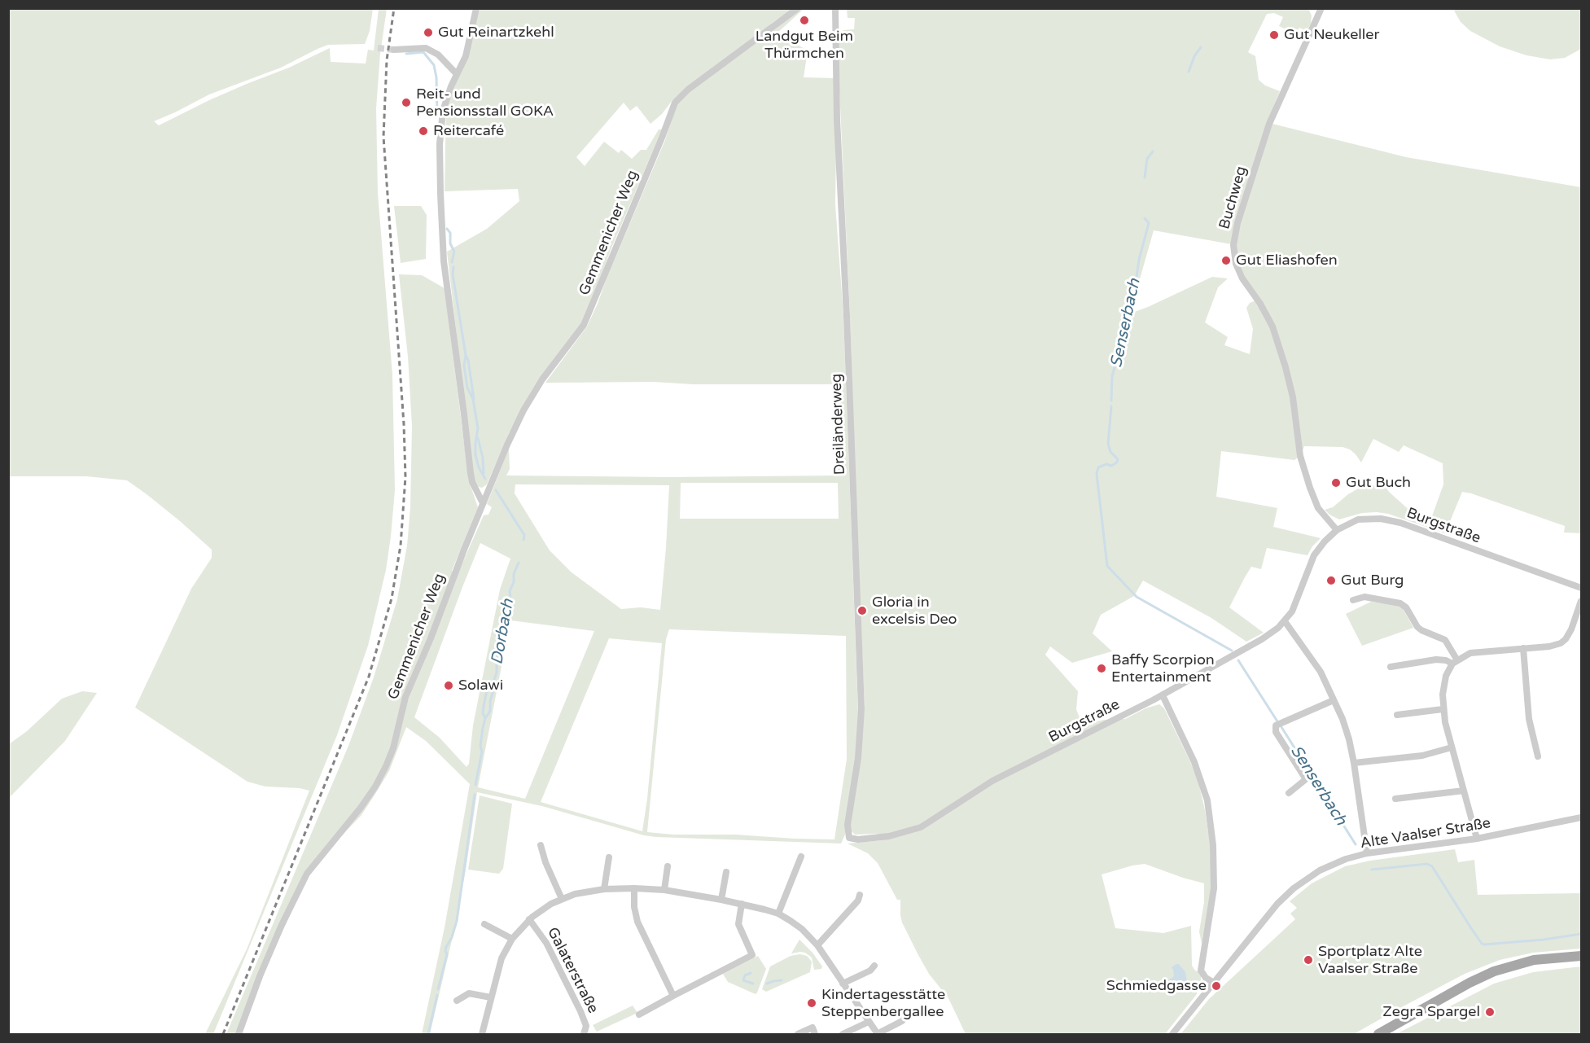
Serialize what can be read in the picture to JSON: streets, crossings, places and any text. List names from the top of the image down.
{
  "streets": {
    "street": [
      "Buchweg",
      "Gemmenicher Weg",
      "Dreiländerweg",
      "Burgstraße",
      "Alte Vaalser Straße",
      "Galaterstraße"
    ]
  },
  "crossings": [
    ["Buchweg", "Burgstraße"],
    ["Dreiländerweg", "Burgstraße"]
  ],
  "water": ["Senserbach", "Dorbach"],
  "places": [
    "Landgut Beim Thürmchen",
    "Gut Reinartzkehl",
    "Gut Neukeller",
    "Reit- und Pensionsstall GOKA",
    "Reitercafé",
    "Gut Eliashofen",
    "Gut Buch",
    "Gut Burg",
    "Gloria in excelsis Deo",
    "Baffy Scorpion Entertainment",
    "Solawi",
    "Sportplatz Alte Vaalser Straße",
    "Schmiedgasse",
    "Kindertagesstätte Steppenbergallee",
    "Zegra Spargel"
  ]
}
